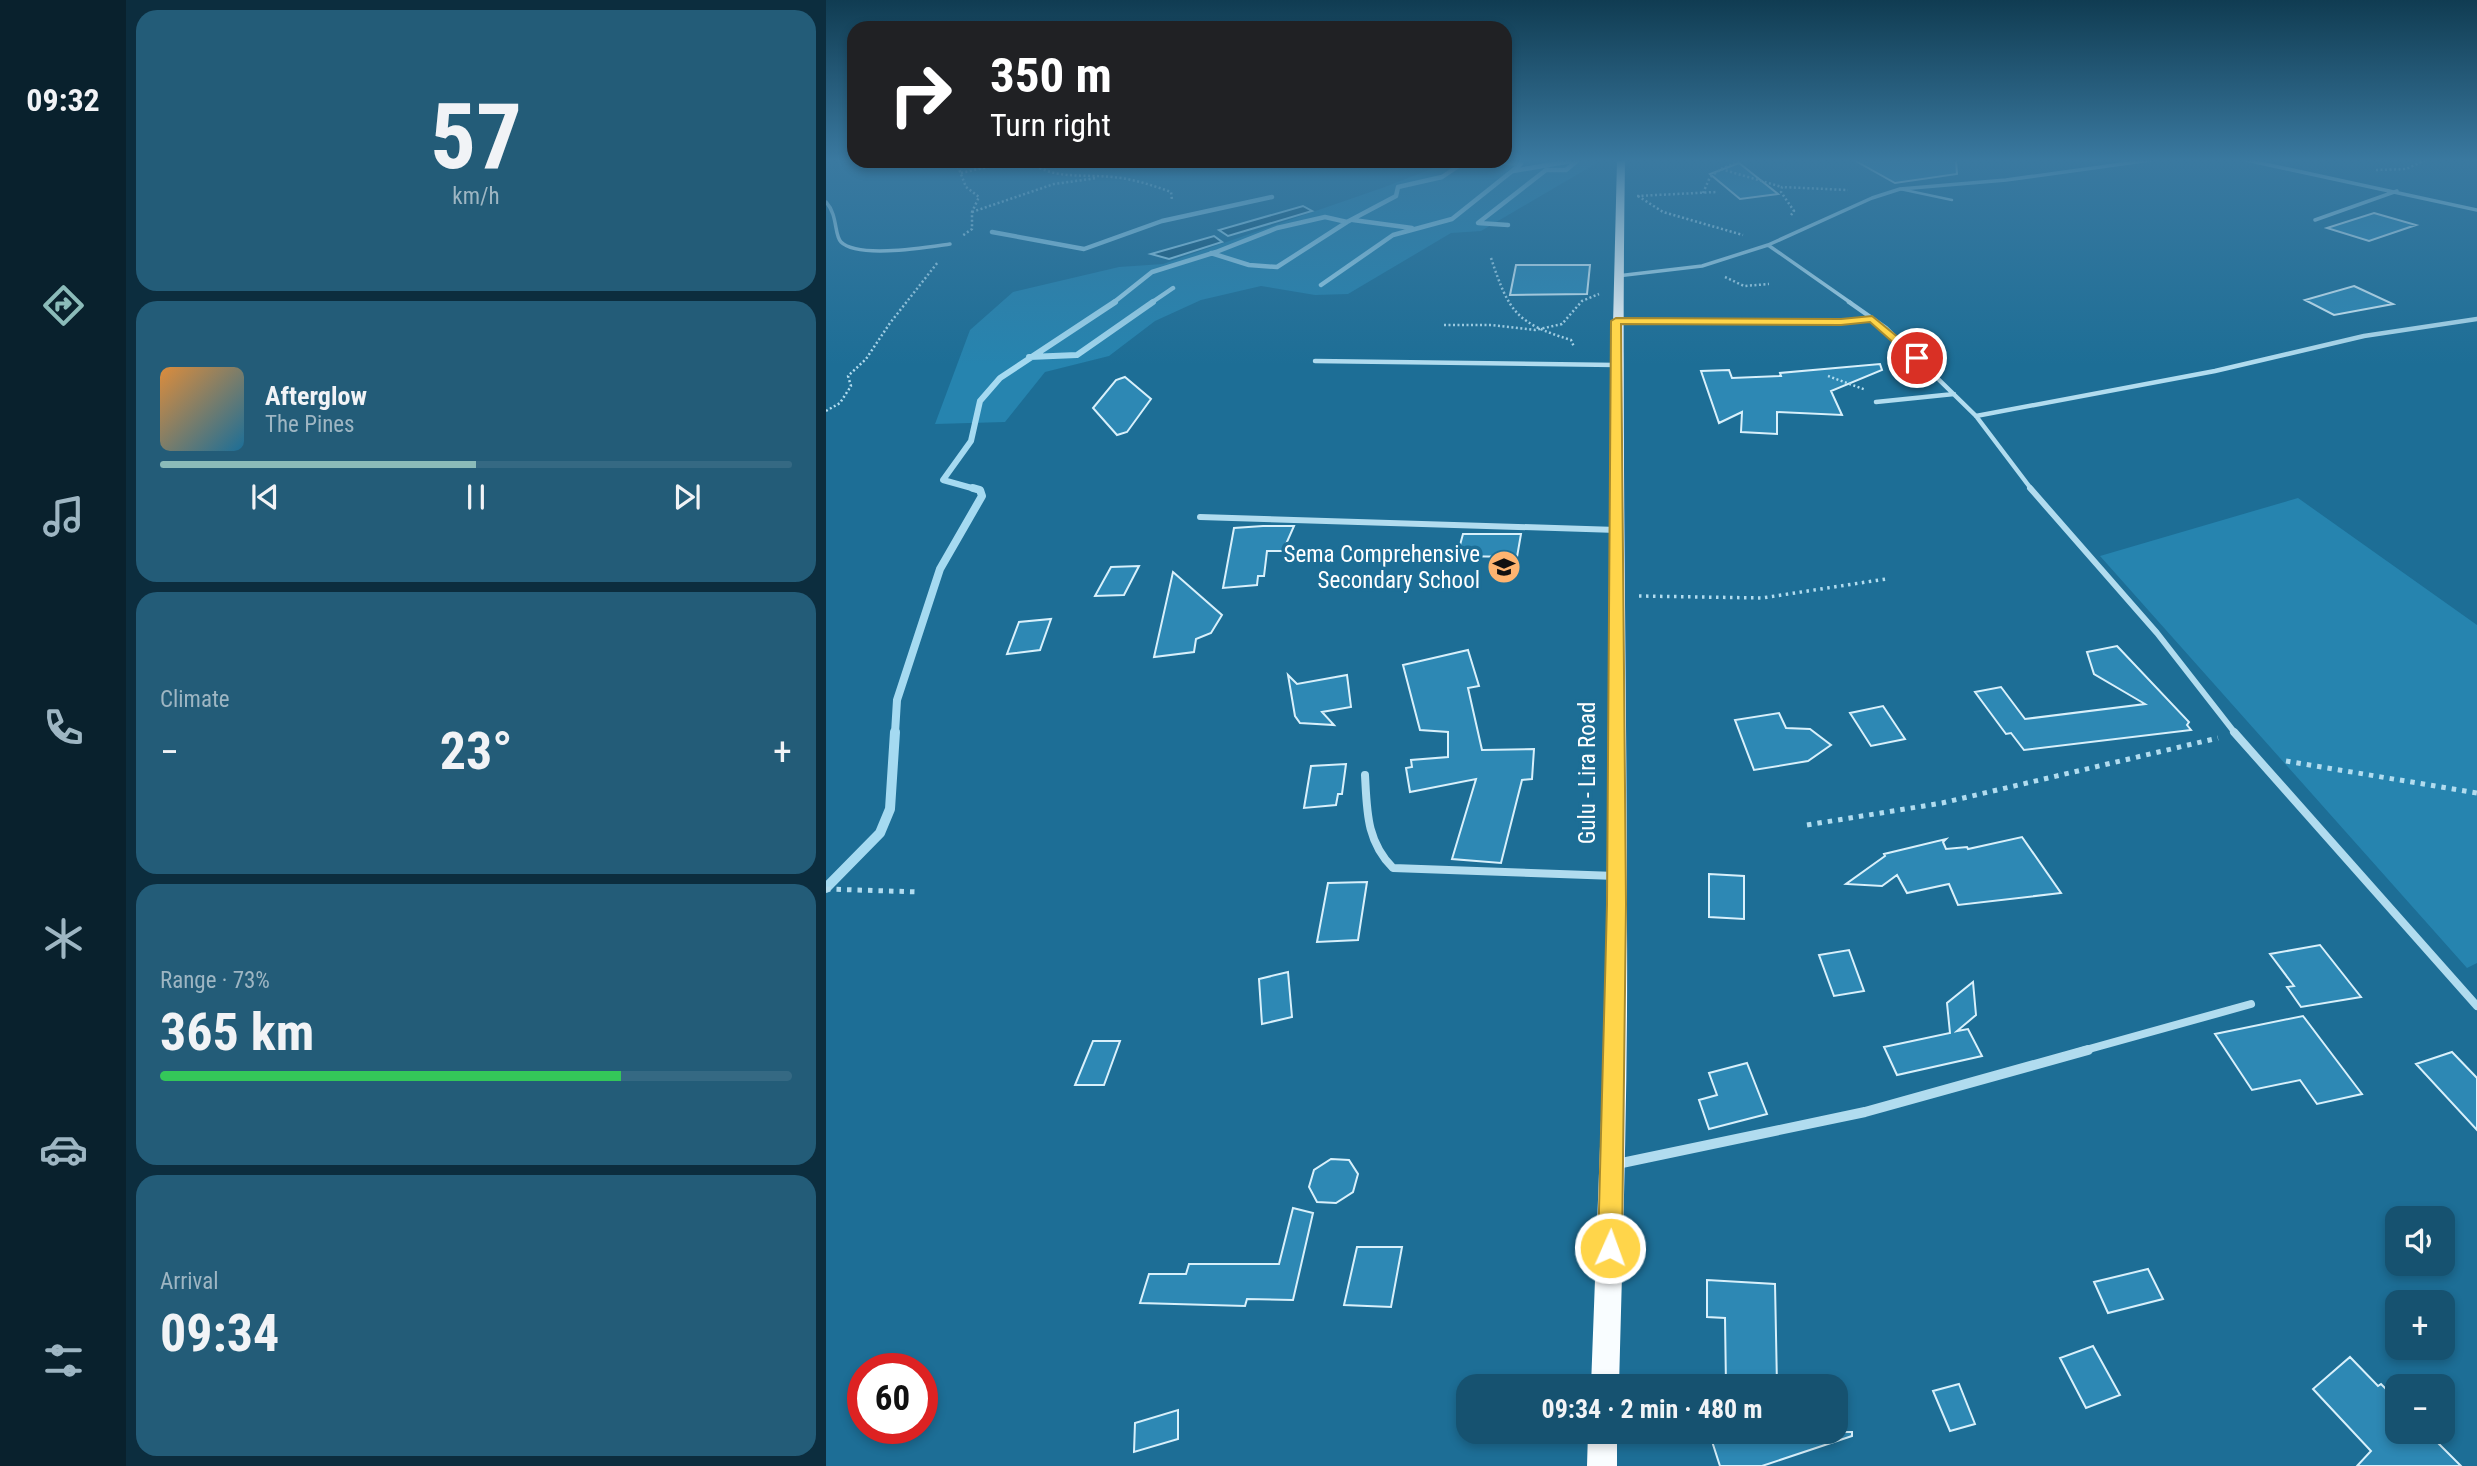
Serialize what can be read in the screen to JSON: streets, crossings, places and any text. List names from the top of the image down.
{
  "streets": {
    "main road": ["Gulu - Lira Road"]
  },
  "places": {
    "school or university": ["Sema Comprehensive Secondary School"]
  },
  "page": {
    "tabs": "09:32",
    "tile": [
      ["57", "km/h"],
      "Climate",
      ["Range · 73%", "365 km"],
      ["Arrival", "09:34"]
    ],
    "turn": ["350 m", "Turn right"],
    "song": ["Afterglow", "The Pines"],
    "heat": ["−", "23°", "+"],
    "map_buttons": ["+", "−"],
    "limit": "60",
    "trip": "09:34 · 2 min · 480 m"
  }
}
